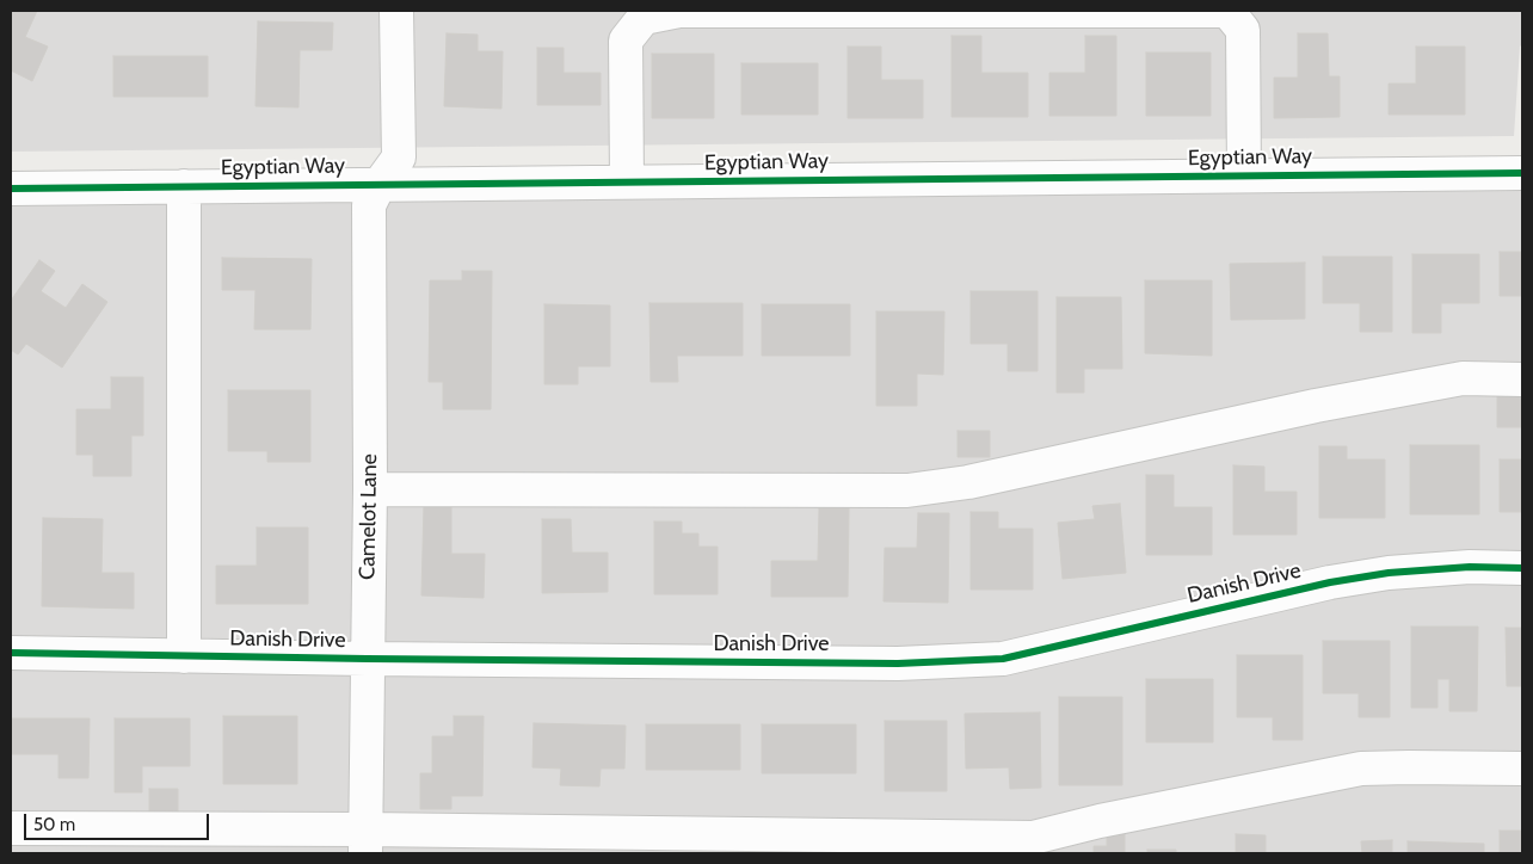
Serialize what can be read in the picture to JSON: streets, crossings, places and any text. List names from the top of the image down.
{
  "streets": {
    "street": ["Egyptian Way", "Camelot Lane", "Danish Drive"]
  },
  "crossings": [
    ["Egyptian Way", "Camelot Lane"],
    ["Camelot Lane", "Danish Drive"]
  ],
  "scale_bar": "50 m"
}
